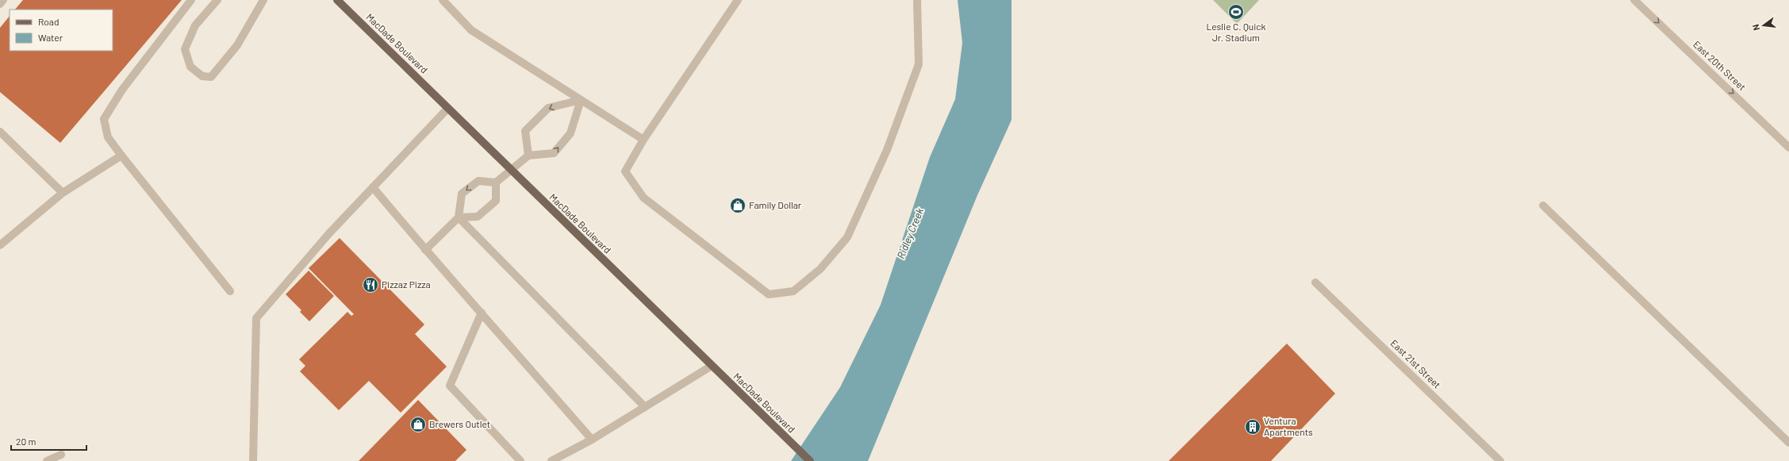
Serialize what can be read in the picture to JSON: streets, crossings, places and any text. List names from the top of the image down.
{
  "streets": {
    "main road": ["MacDade Boulevard"],
    "street": ["East 20th Street", "East 21st Street"]
  },
  "one_way": ["East 20th Street"],
  "water": ["Ridley Creek"],
  "places": {
    "sports": ["Leslie C. Quick Jr. Stadium"],
    "shop": ["Family Dollar", "Brewers Outlet"],
    "restaurant": ["Pizzaz Pizza"],
    "building": ["Ventura Apartments"]
  },
  "legend": ["Road", "Water"],
  "scale_bar": "20 m",
  "north": "left"
}
